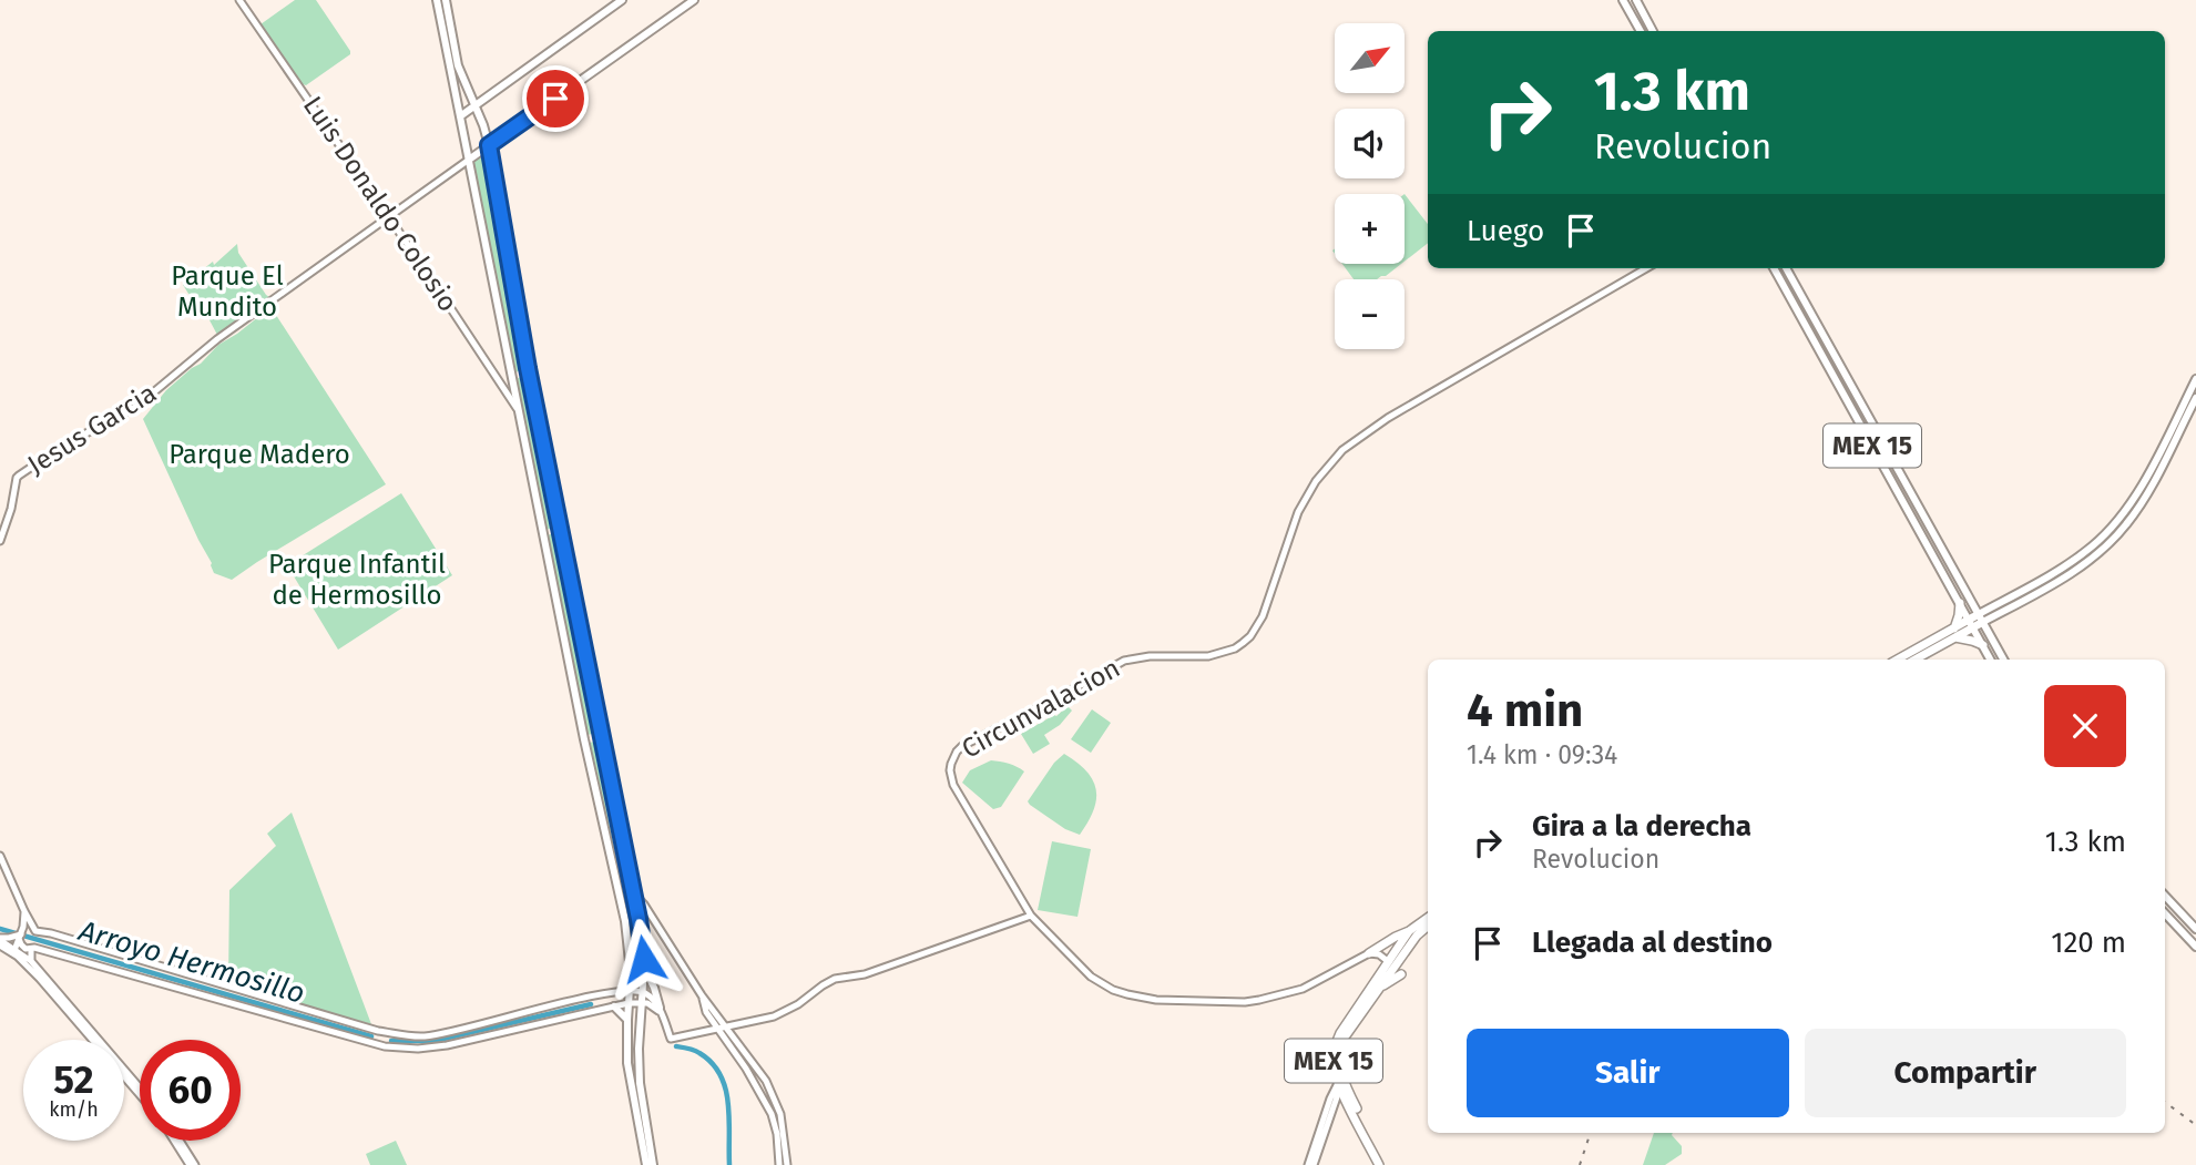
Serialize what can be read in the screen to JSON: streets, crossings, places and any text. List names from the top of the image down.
{
  "streets": {
    "highway": ["MEX 15"],
    "street": ["Luis Donaldo Colosio", "Jesus Garcia", "Circunvalacion"]
  },
  "crossings": [
    ["Luis Donaldo Colosio", "Jesus Garcia"]
  ],
  "water": ["Arroyo Hermosillo"],
  "parks": ["Parque El Mundito", "Parque Madero", "Parque Infantil de Hermosillo"],
  "north": "top right",
  "page": {
    "map_buttons": ["+", "−"],
    "turn": ["1.3 km", "Revolucion"],
    "then": "Luego",
    "heading": ["4 min", "1.4 km · 09:34"],
    "list": [
      {
        "name": "Gira a la derecha",
        "note": "Revolucion",
        "value": "1.3 km"
      },
      {
        "name": "Llegada al destino",
        "value": "120 m"
      }
    ],
    "buttons": ["Salir", "Compartir"],
    "speed": "52 km/h",
    "limit": "60"
  }
}
